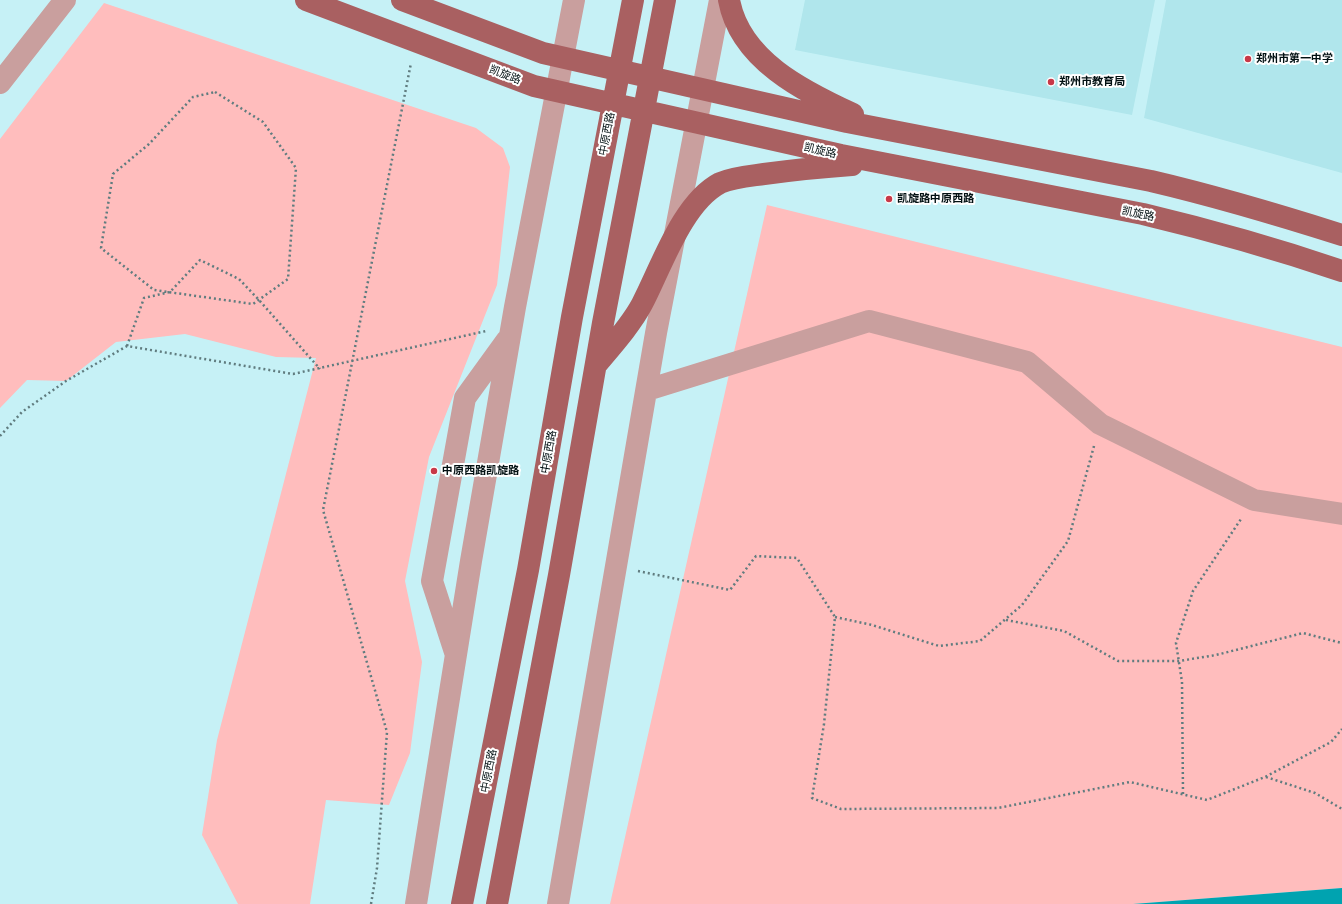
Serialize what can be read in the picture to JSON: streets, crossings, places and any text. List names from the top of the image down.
{
  "streets": {
    "main road": ["凯旋路", "中原西路"]
  },
  "crossings": [
    ["凯旋路", "中原西路"]
  ],
  "places": [
    "郑州市第一中学",
    "郑州市教育局",
    "凯旋路中原西路",
    "中原西路凯旋路"
  ]
}
